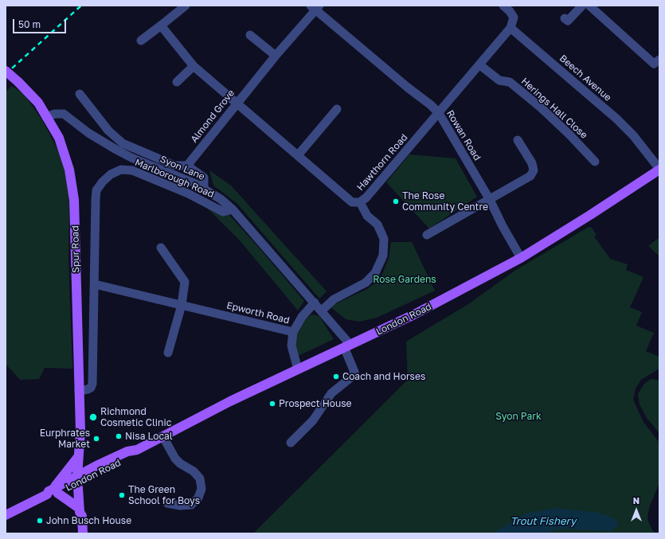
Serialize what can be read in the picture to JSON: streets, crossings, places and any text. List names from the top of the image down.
{
  "streets": {
    "main road": ["Spur Road", "London Road"],
    "street": [
      "Beech Avenue",
      "Herings Hall Close",
      "Almond Grove",
      "Rowan Road",
      "Hawthorn Road",
      "Syon Lane",
      "Marlborough Road",
      "Epworth Road"
    ]
  },
  "crossings": [
    ["Beech Avenue", "Hawthorn Road"],
    ["Beech Avenue", "London Road"],
    ["Herings Hall Close", "Hawthorn Road"],
    ["Almond Grove", "Rowan Road"],
    ["Almond Grove", "Hawthorn Road"],
    ["Rowan Road", "Hawthorn Road"],
    ["Rowan Road", "London Road"],
    ["Syon Lane", "Marlborough Road"],
    ["Syon Lane", "Spur Road"],
    ["Syon Lane", "London Road"],
    ["Marlborough Road", "Spur Road"],
    ["Marlborough Road", "Epworth Road"],
    ["Spur Road", "London Road"],
    ["Epworth Road", "London Road"]
  ],
  "water": ["Trout Fishery"],
  "parks": ["Rose Gardens", "Syon Park"],
  "places": [
    "The Rose Community Centre",
    "Coach and Horses",
    "Prospect House",
    "Richmond Cosmetic Clinic",
    "Nisa Local",
    "Eurphrates Market",
    "The Green School for Boys",
    "John Busch House"
  ],
  "scale_bar": "50 m",
  "north": "top"
}
